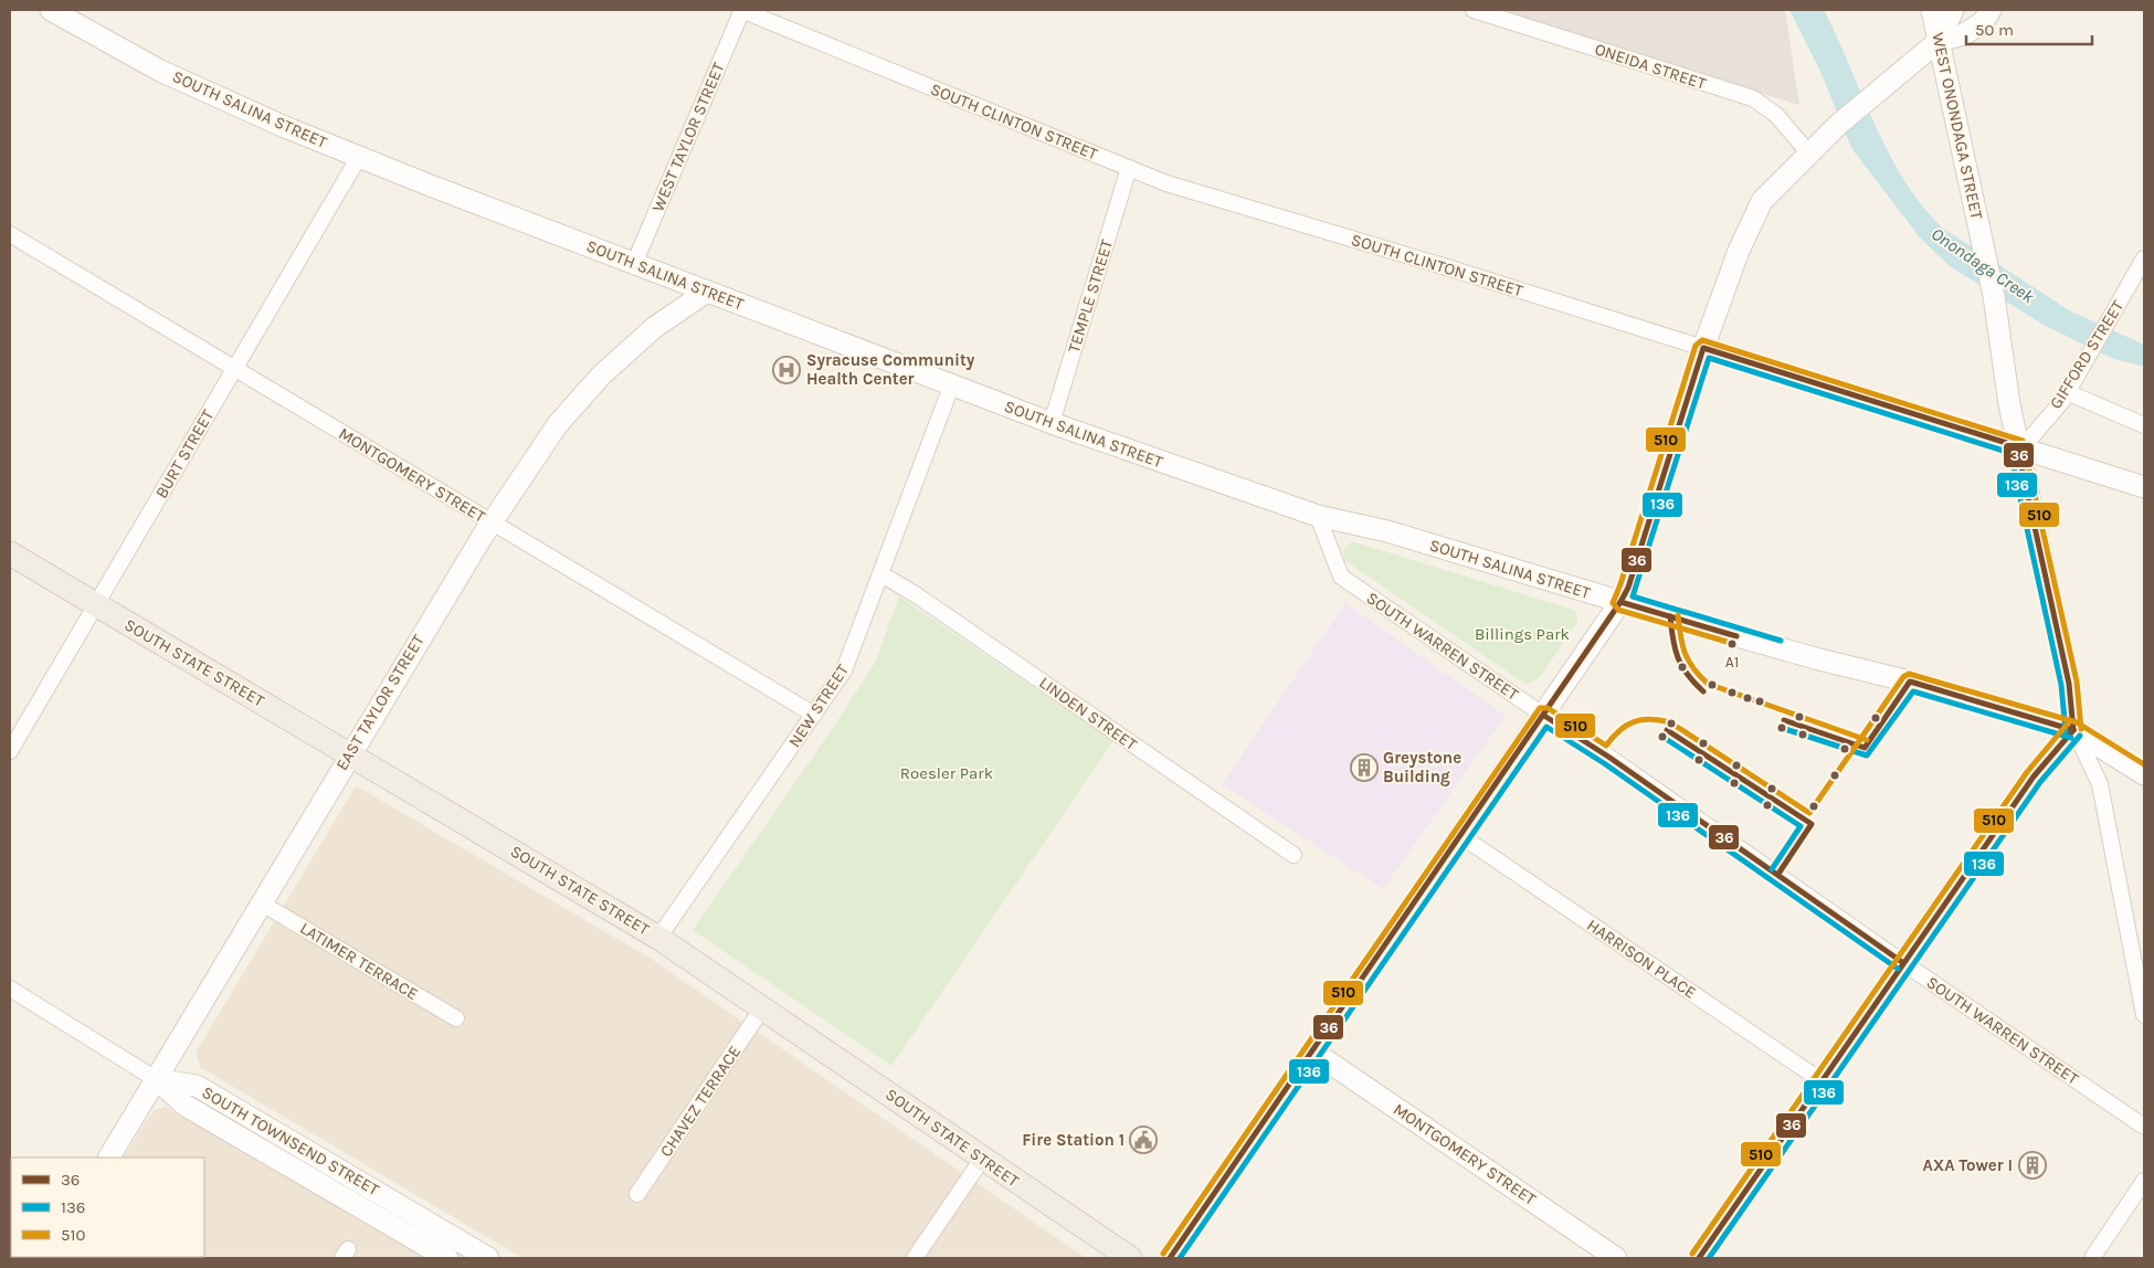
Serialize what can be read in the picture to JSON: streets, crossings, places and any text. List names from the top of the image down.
{
  "streets": {
    "main road": [
      "SOUTH SALINA STREET",
      "SOUTH CLINTON STREET",
      "WEST ONONDAGA STREET",
      "MONTGOMERY STREET",
      "SOUTH STATE STREET",
      "EAST TAYLOR STREET",
      "SOUTH TOWNSEND STREET"
    ],
    "street": [
      "ONEIDA STREET",
      "WEST TAYLOR STREET",
      "TEMPLE STREET",
      "GIFFORD STREET",
      "BURT STREET",
      "SOUTH WARREN STREET",
      "NEW STREET",
      "LINDEN STREET",
      "HARRISON PLACE",
      "LATIMER TERRACE",
      "CHAVEZ TERRACE"
    ]
  },
  "crossings": [
    ["SOUTH SALINA STREET", "WEST ONONDAGA STREET"],
    ["SOUTH SALINA STREET", "WEST TAYLOR STREET"],
    ["SOUTH SALINA STREET", "TEMPLE STREET"],
    ["SOUTH SALINA STREET", "BURT STREET"],
    ["SOUTH SALINA STREET", "SOUTH WARREN STREET"],
    ["SOUTH SALINA STREET", "EAST TAYLOR STREET"],
    ["SOUTH SALINA STREET", "NEW STREET"],
    ["SOUTH CLINTON STREET", "WEST ONONDAGA STREET"],
    ["SOUTH CLINTON STREET", "WEST TAYLOR STREET"],
    ["SOUTH CLINTON STREET", "TEMPLE STREET"],
    ["SOUTH CLINTON STREET", "GIFFORD STREET"],
    ["WEST ONONDAGA STREET", "GIFFORD STREET"],
    ["BURT STREET", "MONTGOMERY STREET"],
    ["BURT STREET", "SOUTH STATE STREET"],
    ["MONTGOMERY STREET", "EAST TAYLOR STREET"],
    ["MONTGOMERY STREET", "NEW STREET"],
    ["SOUTH STATE STREET", "EAST TAYLOR STREET"],
    ["SOUTH STATE STREET", "NEW STREET"],
    ["SOUTH STATE STREET", "CHAVEZ TERRACE"],
    ["EAST TAYLOR STREET", "LATIMER TERRACE"],
    ["EAST TAYLOR STREET", "SOUTH TOWNSEND STREET"],
    ["NEW STREET", "LINDEN STREET"]
  ],
  "water": ["Onondaga Creek"],
  "parks": ["Billings Park", "Roesler Park"],
  "places": {
    "hospital": ["Syracuse Community Health Center"],
    "other": ["A1"],
    "building": ["Greystone Building", "AXA Tower I"],
    "public building": ["Fire Station 1"]
  },
  "lines": ["transit line 510", "transit line 36", "transit line 136"],
  "legend": ["36", "136", "510"],
  "scale_bar": "50 m"
}
